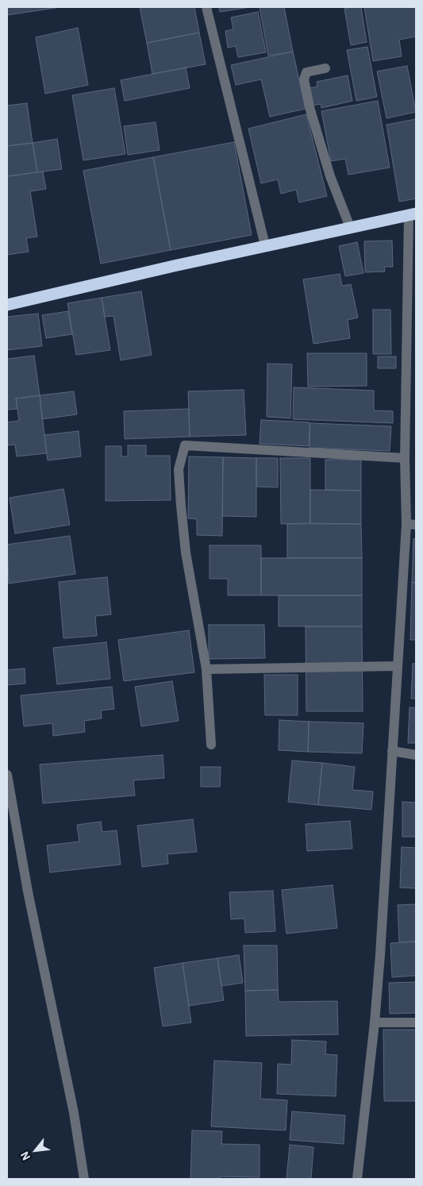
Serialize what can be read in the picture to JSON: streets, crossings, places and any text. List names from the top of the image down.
{
  "north": "bottom left"
}
